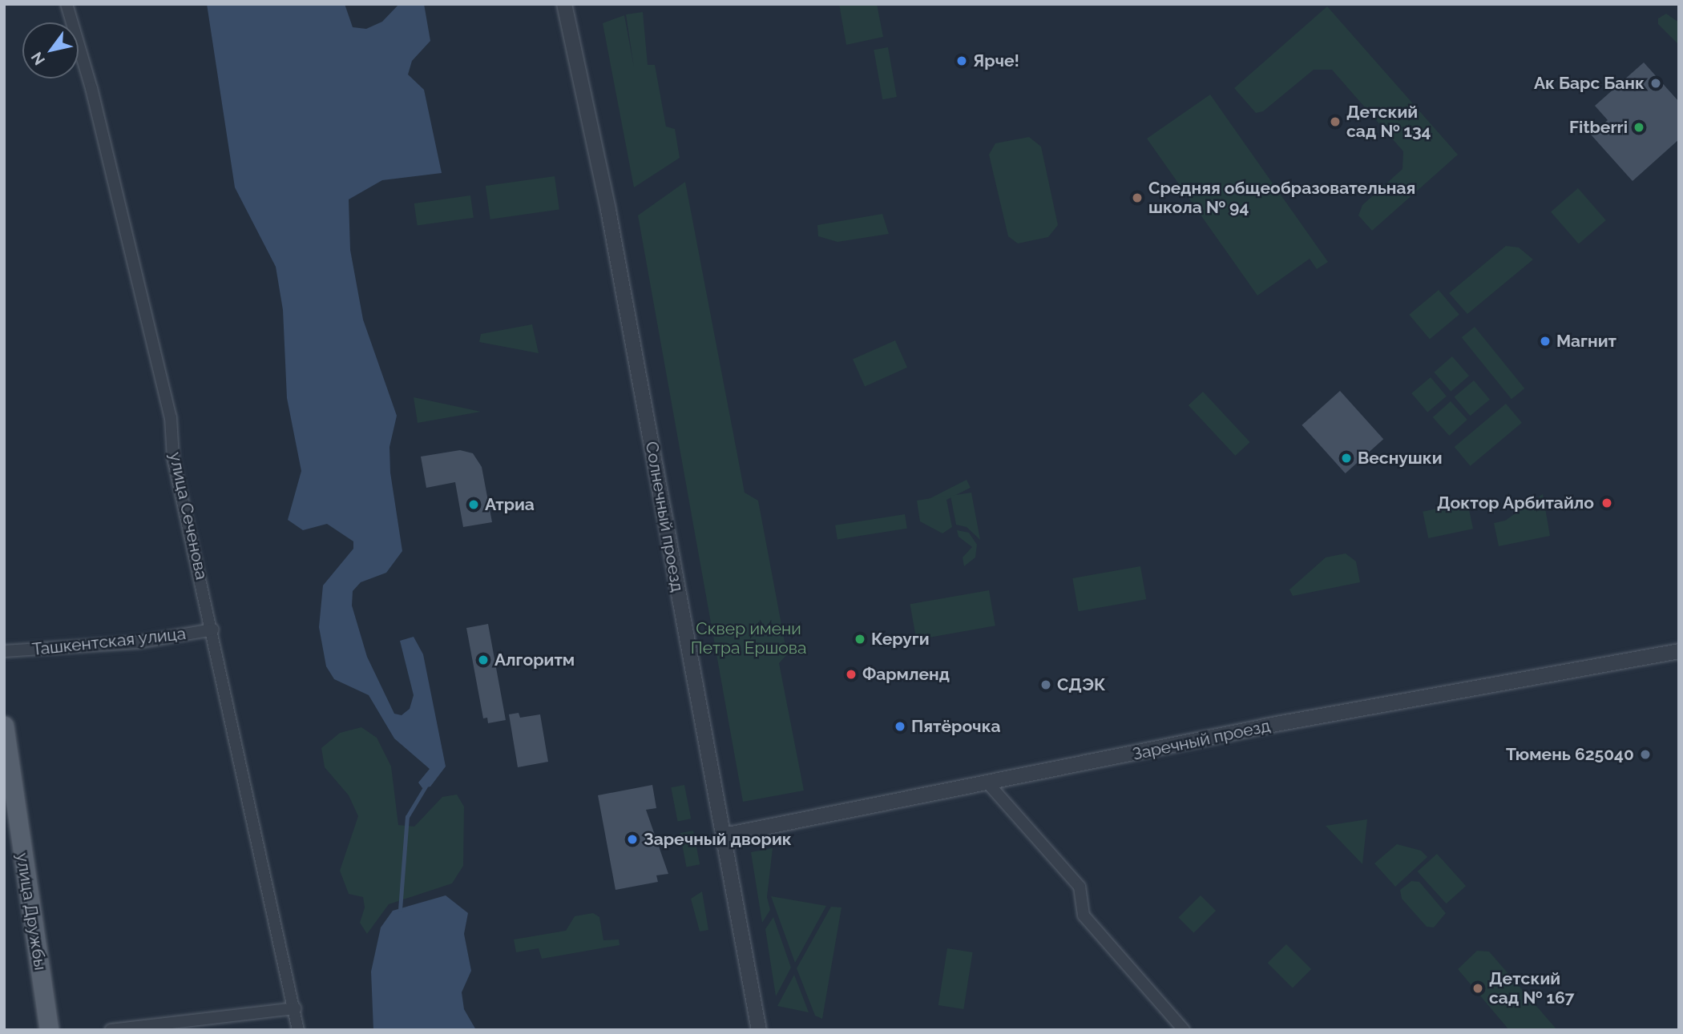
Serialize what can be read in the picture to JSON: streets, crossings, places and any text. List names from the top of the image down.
{
  "streets": {
    "main road": ["улица Дружбы"],
    "street": [
      "улица Сеченова",
      "Солнечный проезд",
      "Ташкентская улица",
      "Заречный проезд"
    ]
  },
  "crossings": [
    ["улица Сеченова", "Ташкентская улица"],
    ["Солнечный проезд", "Заречный проезд"]
  ],
  "parks": ["Сквер имени Петра Ершова"],
  "places": [
    "Ярче!",
    "Ак Барс Банк",
    "Детский сад № 134",
    "Fitberri",
    "Средняя общеобразовательная школа № 94",
    "Магнит",
    "Веснушки",
    "Доктор Арбитайло",
    "Атриа",
    "Керуги",
    "Алгоритм",
    "Фармленд",
    "СДЭК",
    "Пятёрочка",
    "Тюмень 625040",
    "Заречный дворик",
    "Детский сад № 167"
  ],
  "north": "bottom left"
}
